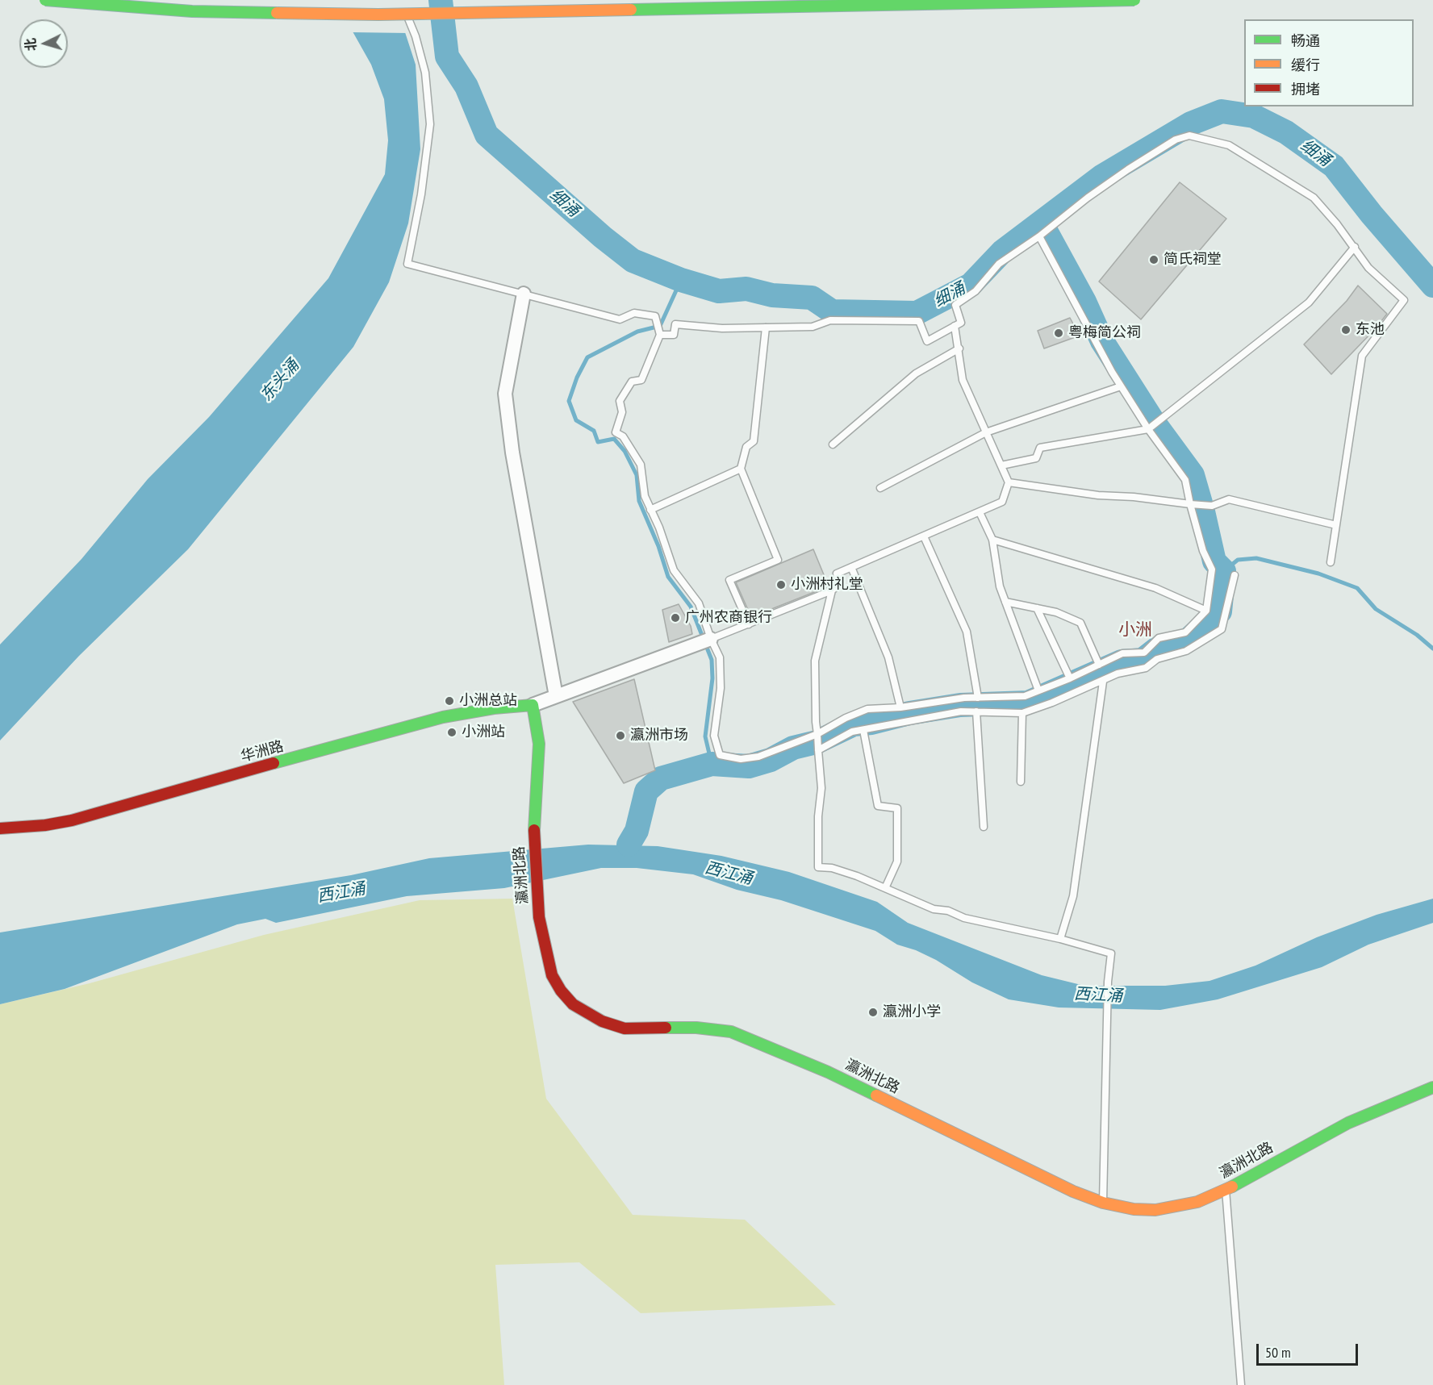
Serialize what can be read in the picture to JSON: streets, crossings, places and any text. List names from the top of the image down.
{
  "streets": {
    "main road": ["华洲路", "瀛洲北路"]
  },
  "crossings": [
    ["华洲路", "瀛洲北路"]
  ],
  "districts": ["小洲"],
  "water": ["细涌", "东头涌", "西江涌"],
  "places": [
    "简氏祠堂",
    "东池",
    "粤梅简公祠",
    "小洲村礼堂",
    "广州农商银行",
    "小洲总站",
    "小洲站",
    "瀛洲市场",
    "瀛洲小学"
  ],
  "legend": ["畅通", "缓行", "拥堵"],
  "scale_bar": "50 m",
  "north": "left"
}
